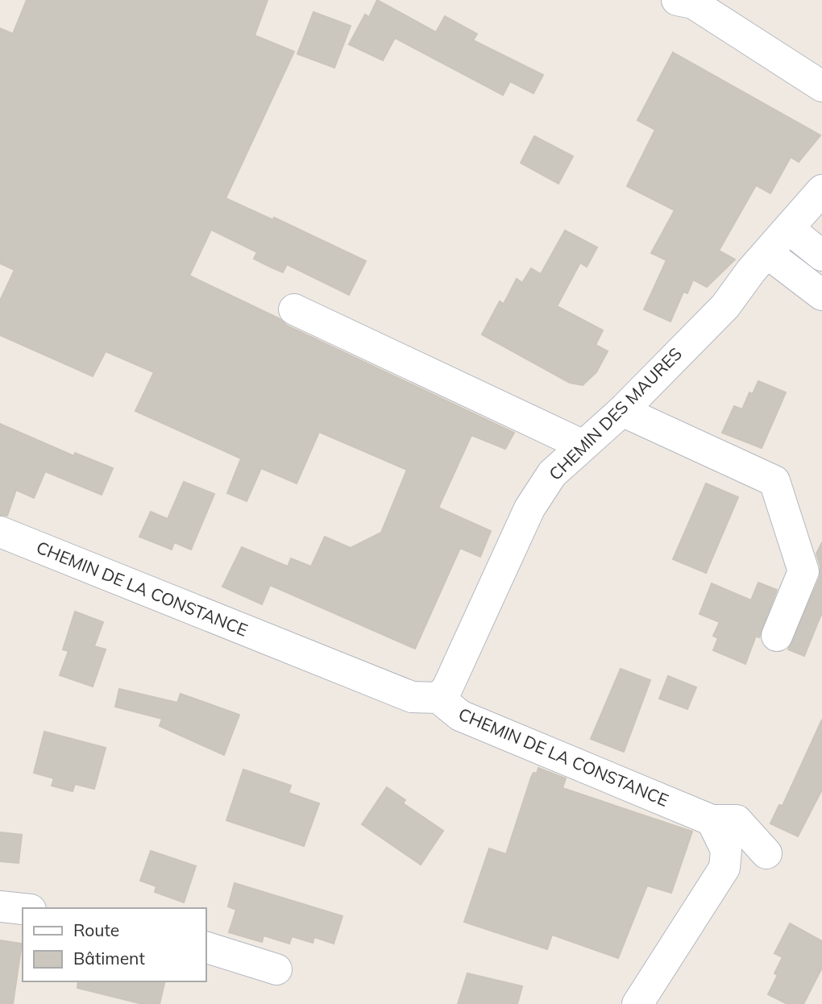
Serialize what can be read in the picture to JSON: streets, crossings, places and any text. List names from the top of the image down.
{
  "streets": {
    "street": ["CHEMIN DES MAURES", "CHEMIN DE LA CONSTANCE"]
  },
  "crossings": [
    ["CHEMIN DES MAURES", "CHEMIN DE LA CONSTANCE"]
  ],
  "legend": ["Route", "Bâtiment"]
}
